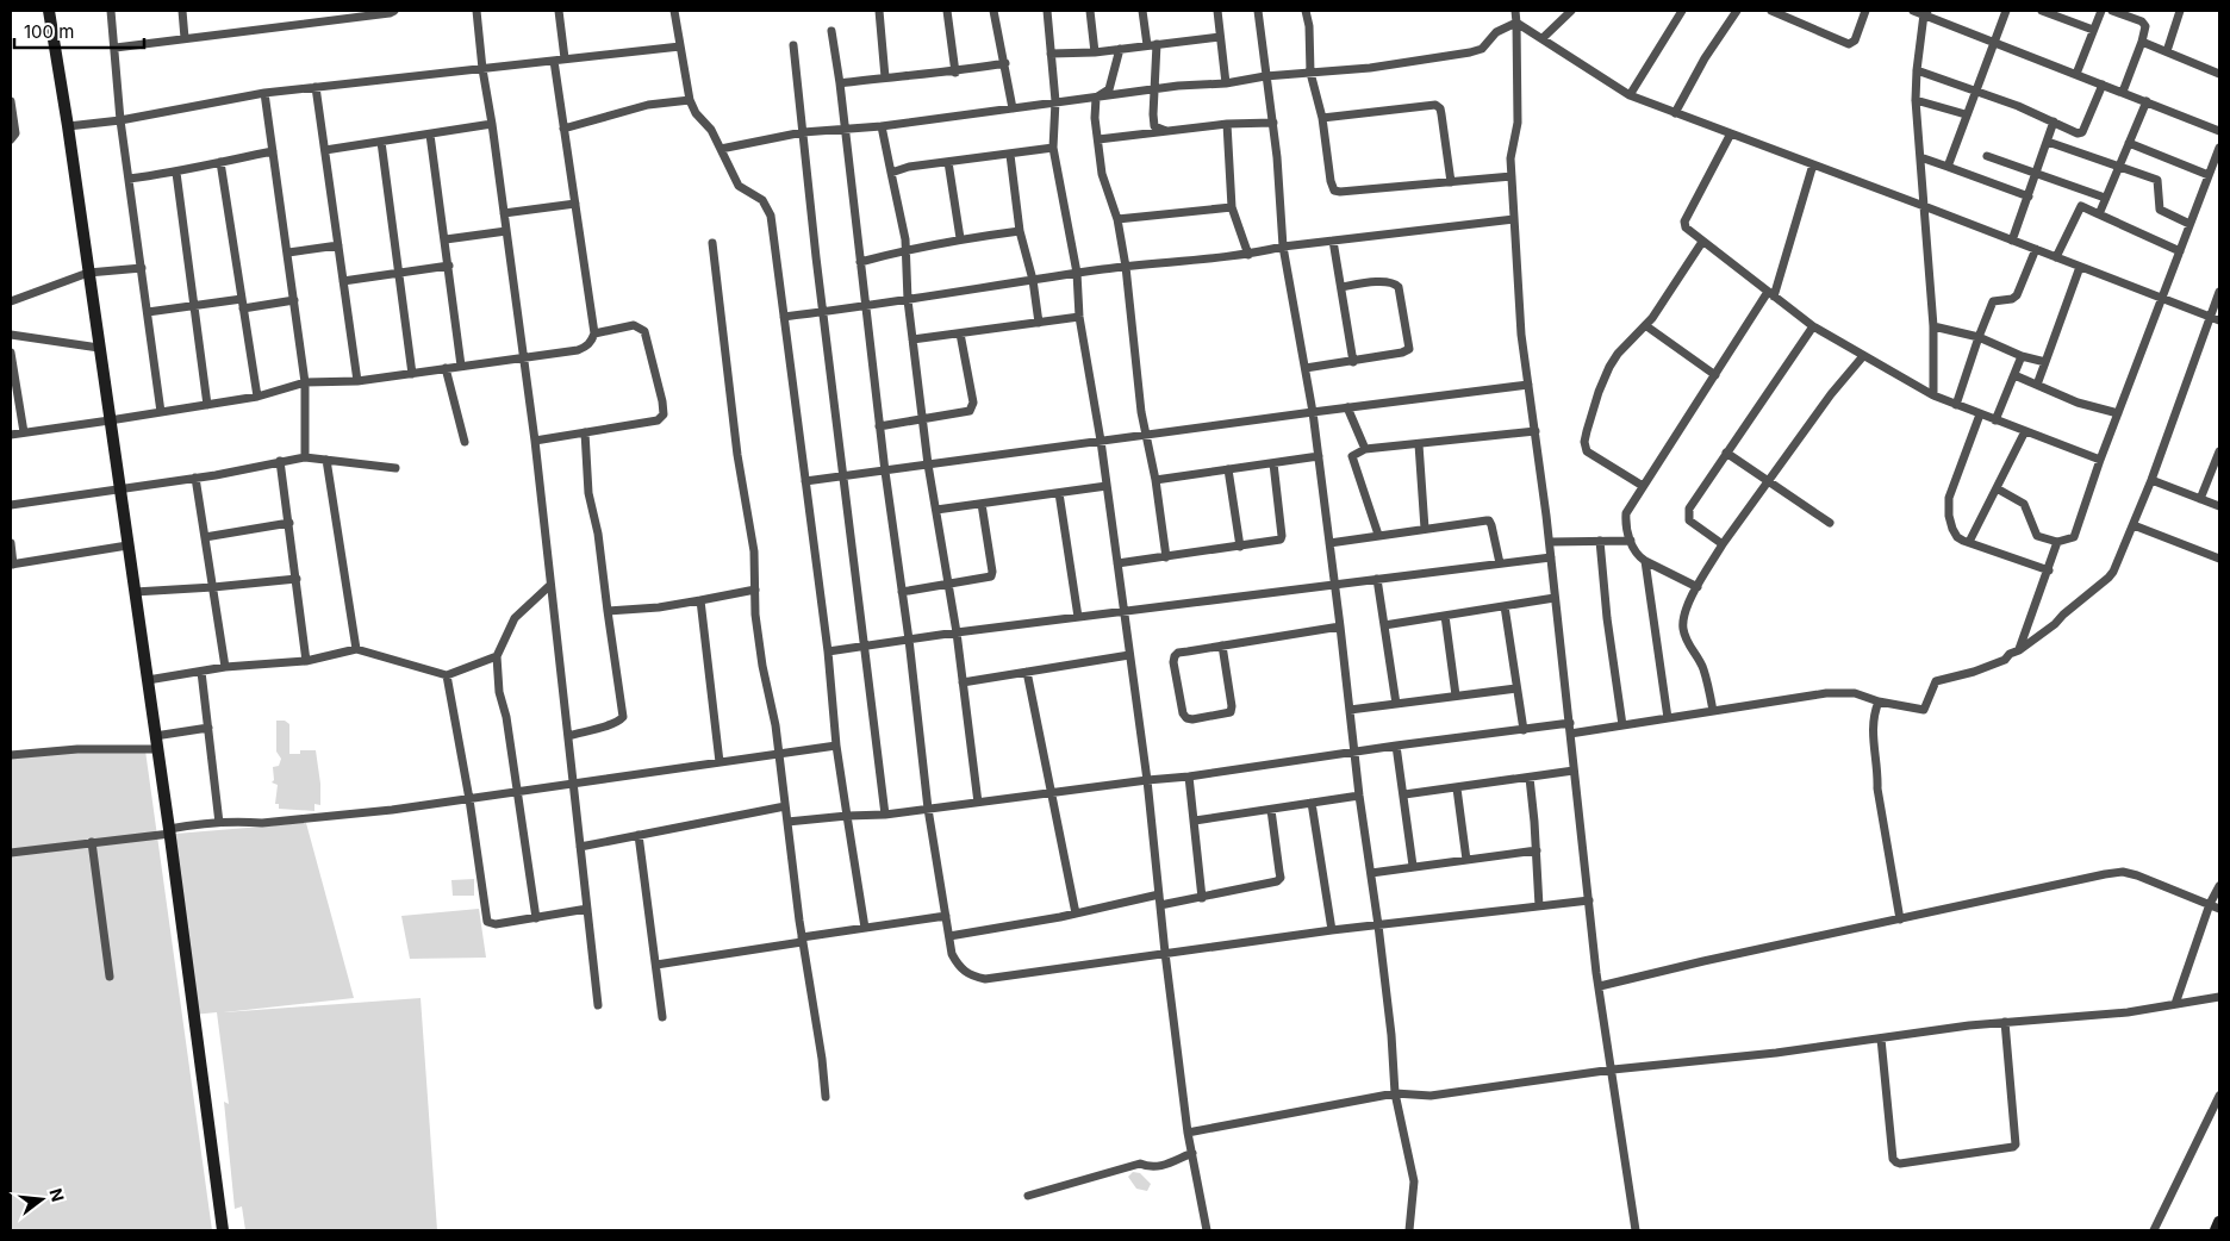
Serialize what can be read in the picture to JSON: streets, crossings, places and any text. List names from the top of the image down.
{
  "scale_bar": "100 m",
  "north": "right"
}
